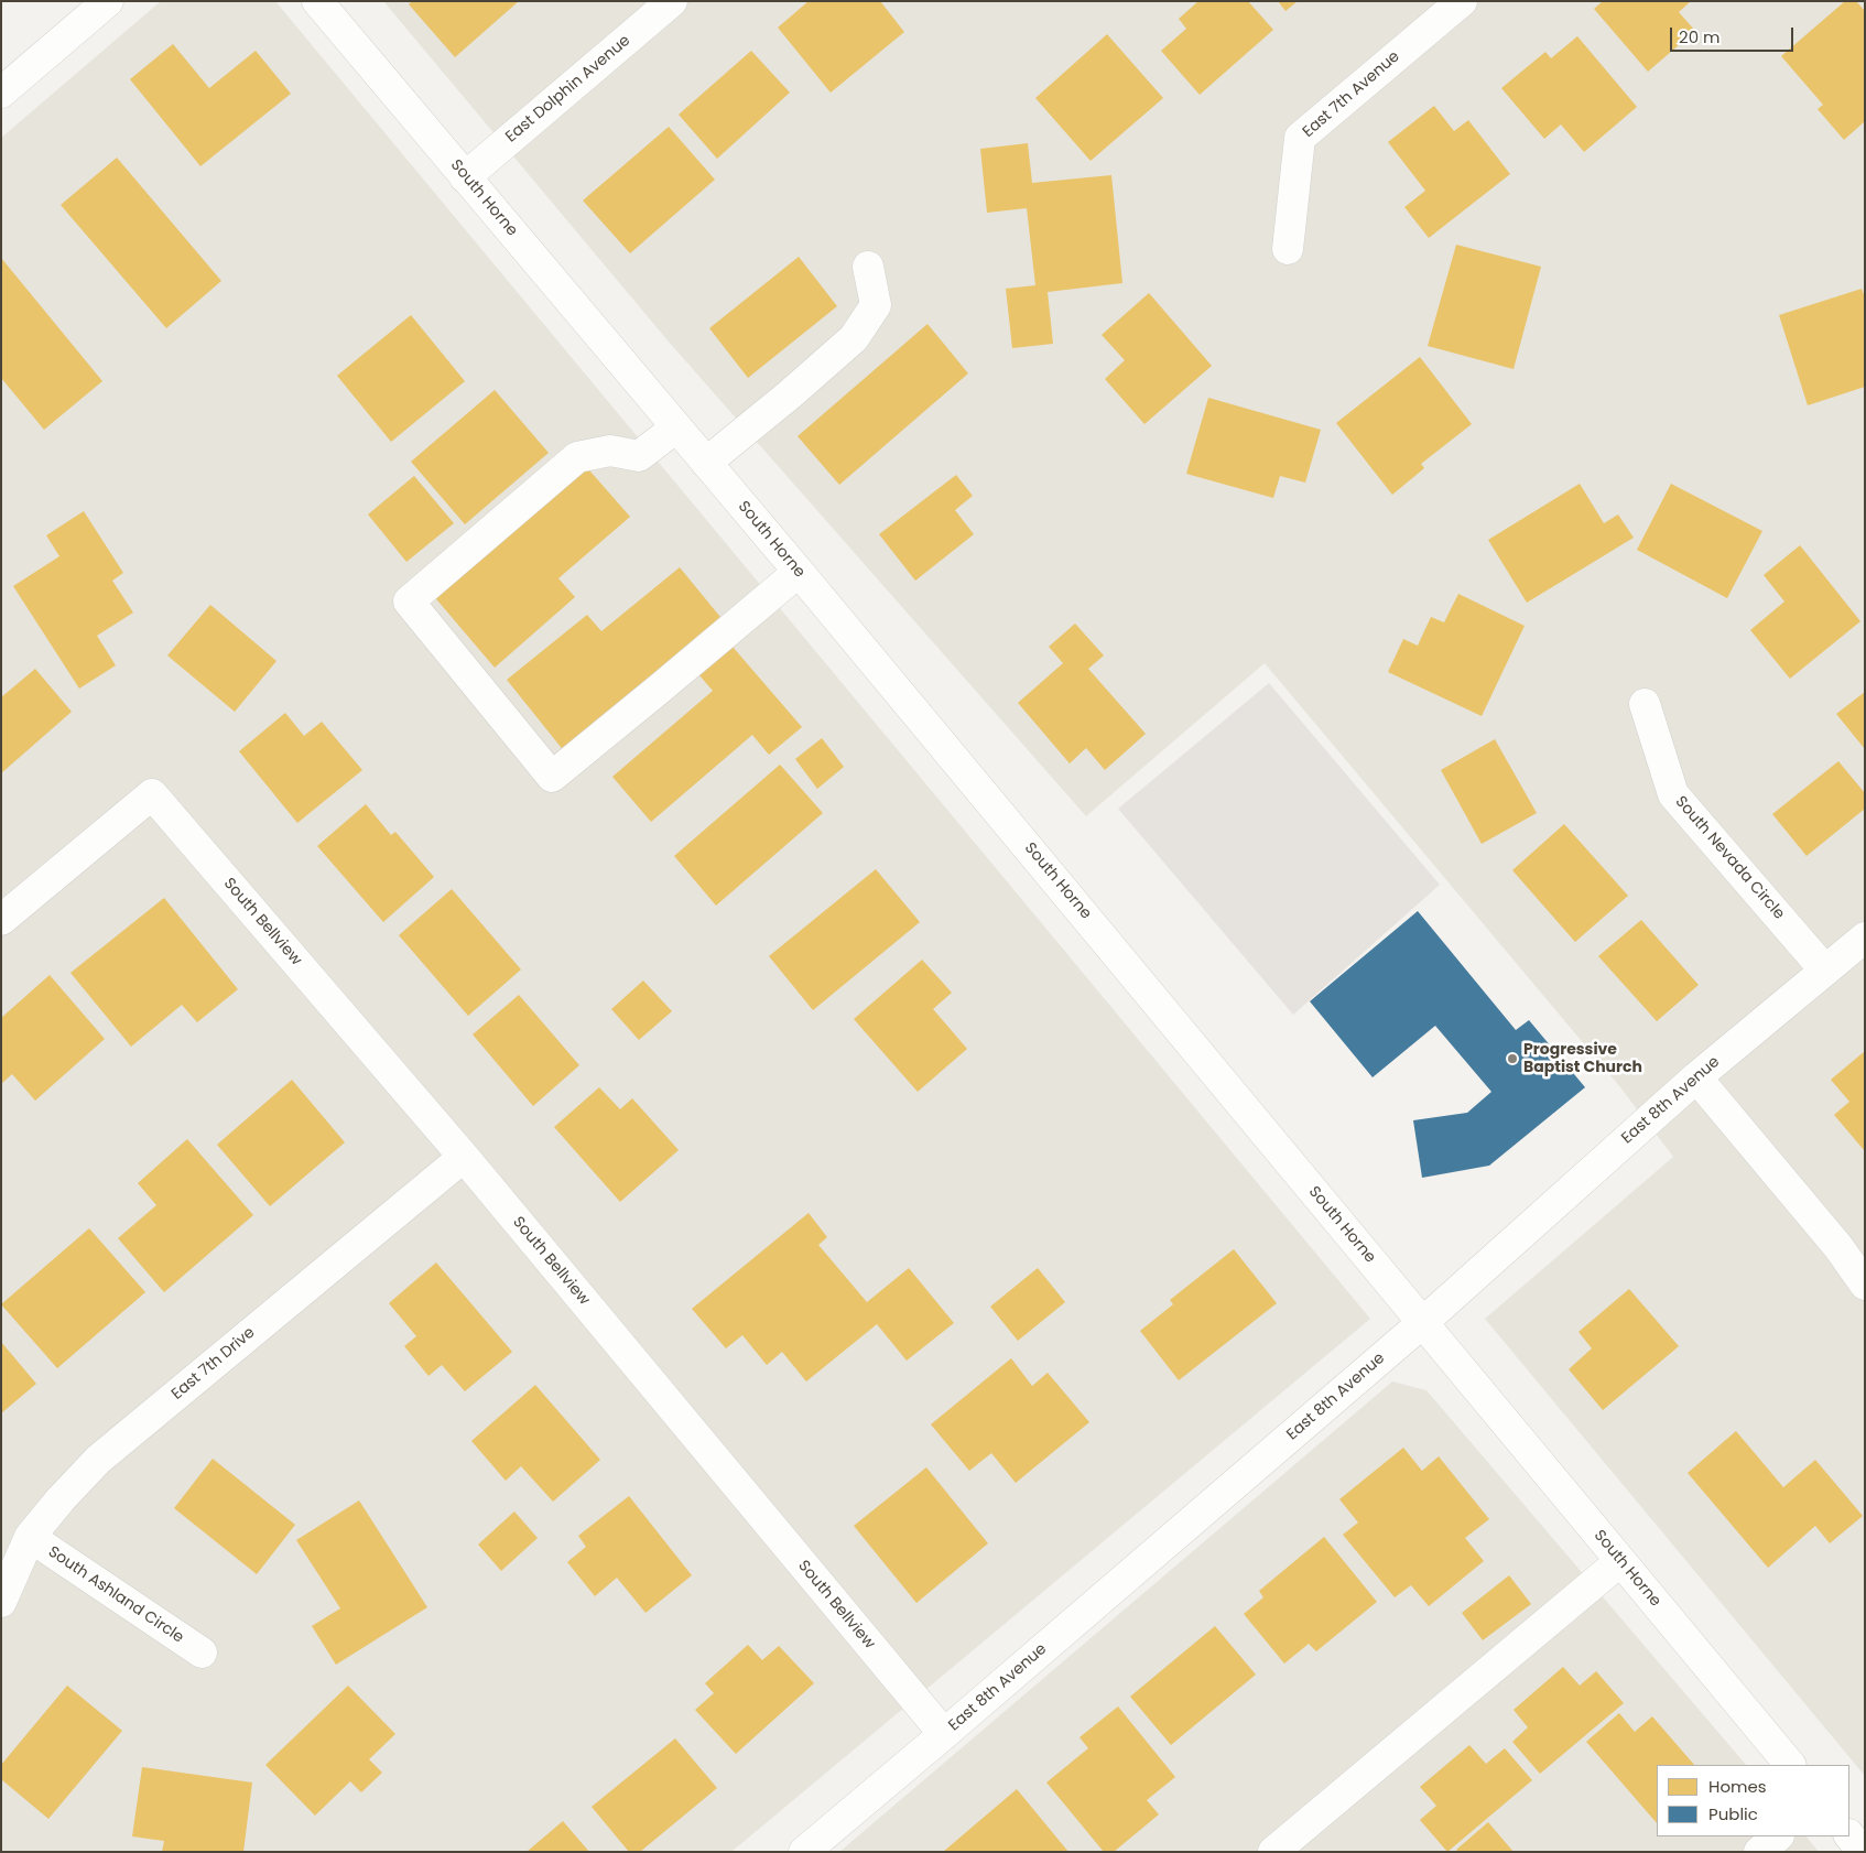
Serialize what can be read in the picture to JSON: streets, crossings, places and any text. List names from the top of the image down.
{
  "streets": {
    "street": [
      "East Dolphin Avenue",
      "East 7th Avenue",
      "South Horne",
      "South Nevada Circle",
      "South Bellview",
      "East 8th Avenue",
      "East 7th Drive",
      "South Ashland Circle"
    ]
  },
  "crossings": [
    ["East Dolphin Avenue", "South Horne"],
    ["South Horne", "East 8th Avenue"],
    ["South Nevada Circle", "East 8th Avenue"],
    ["South Bellview", "East 8th Avenue"],
    ["South Bellview", "East 7th Drive"],
    ["East 7th Drive", "South Ashland Circle"]
  ],
  "places": ["Progressive Baptist Church"],
  "legend": ["Homes", "Public"],
  "scale_bar": "20 m"
}
